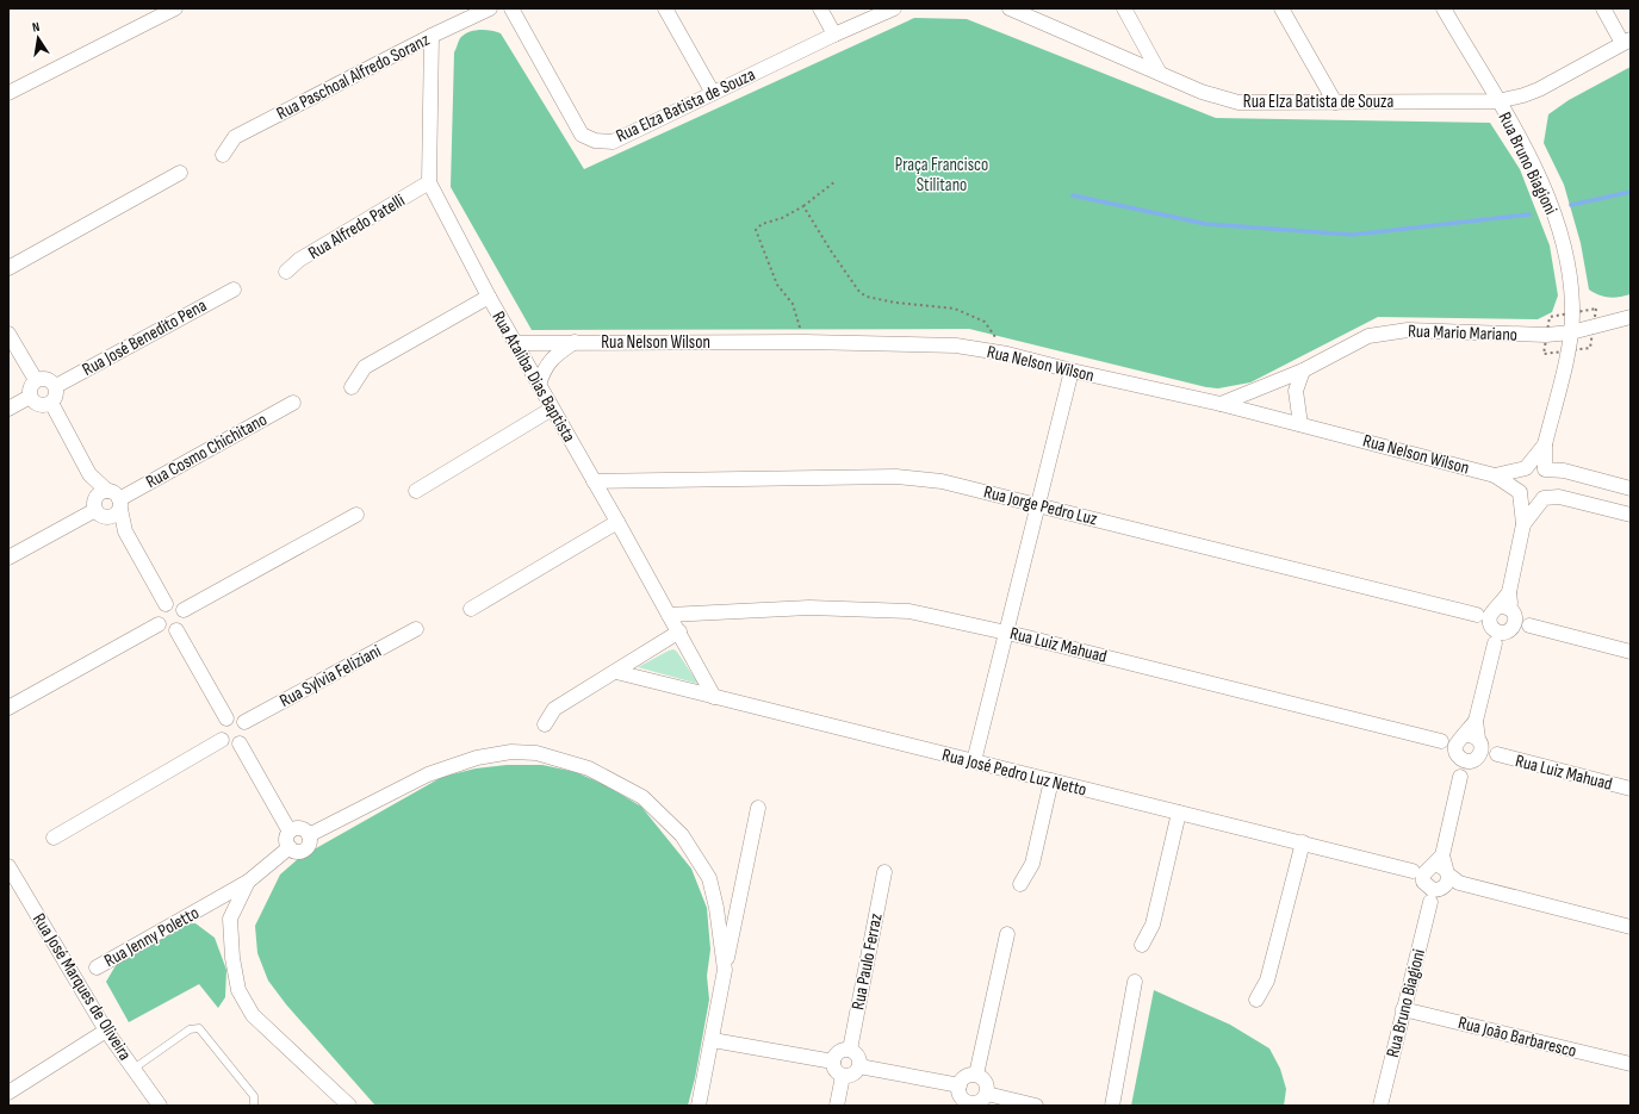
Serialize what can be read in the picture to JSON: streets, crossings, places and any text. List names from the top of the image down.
{
  "streets": {
    "street": [
      "Rua Paschoal Alfredo Soranz",
      "Rua Elza Batista de Souza",
      "Rua Bruno Biagioni",
      "Rua Alfredo Patelli",
      "Rua Mario Mariano",
      "Rua José Benedito Pena",
      "Rua Nelson Wilson",
      "Rua Ataliba Dias Baptista",
      "Rua Cosmo Chichitano",
      "Rua Jorge Pedro Luz",
      "Rua Luiz Mahuad",
      "Rua Sylvia Feliziani",
      "Rua José Pedro Luz Netto",
      "Rua Jenny Poletto",
      "Rua Paulo Ferraz",
      "Rua José Marques de Oliveira",
      "Rua João Barbaresco"
    ]
  },
  "crossings": [
    ["Rua Paschoal Alfredo Soranz", "Rua Ataliba Dias Baptista"],
    ["Rua Elza Batista de Souza", "Rua Bruno Biagioni"],
    ["Rua Bruno Biagioni", "Rua Mario Mariano"],
    ["Rua Bruno Biagioni", "Rua Nelson Wilson"],
    ["Rua Bruno Biagioni", "Rua Luiz Mahuad"],
    ["Rua Bruno Biagioni", "Rua José Pedro Luz Netto"],
    ["Rua Bruno Biagioni", "Rua João Barbaresco"],
    ["Rua Alfredo Patelli", "Rua Ataliba Dias Baptista"],
    ["Rua Mario Mariano", "Rua Nelson Wilson"],
    ["Rua Nelson Wilson", "Rua Ataliba Dias Baptista"],
    ["Rua Ataliba Dias Baptista", "Rua Jorge Pedro Luz"],
    ["Rua Ataliba Dias Baptista", "Rua Luiz Mahuad"],
    ["Rua Ataliba Dias Baptista", "Rua José Pedro Luz Netto"]
  ],
  "parks": ["Praça Francisco Stilitano"],
  "north": "top"
}
